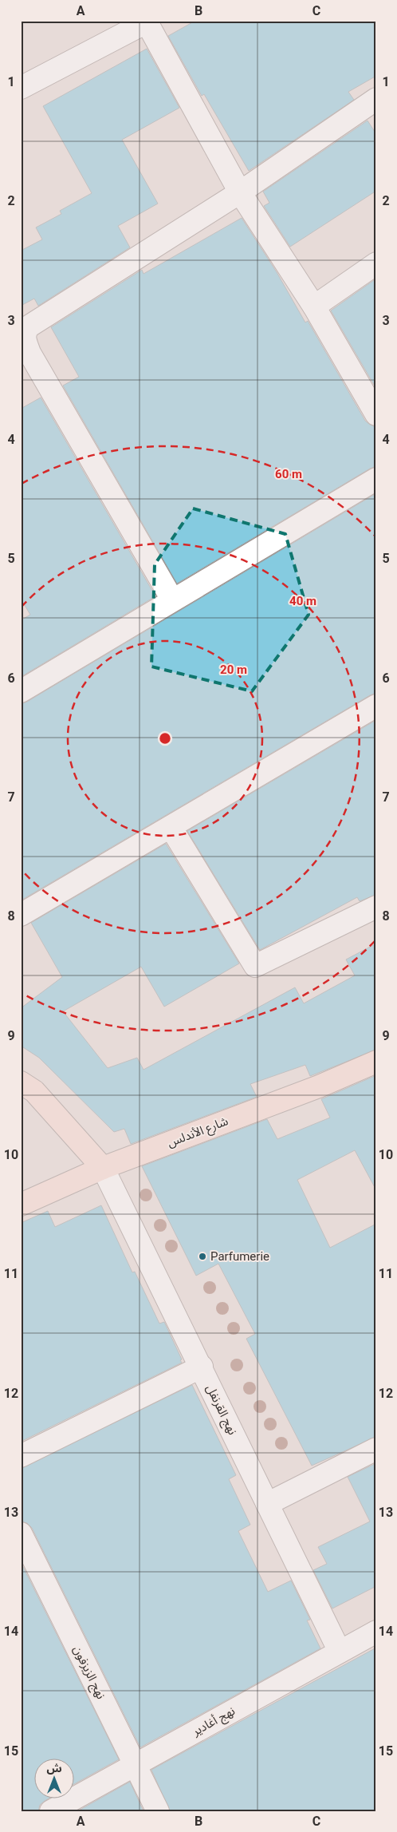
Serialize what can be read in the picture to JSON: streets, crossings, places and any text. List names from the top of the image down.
{
  "streets": {
    "street": [
      "شارع الأندلس",
      "نهج القرنفل",
      "نهج الزيزفون",
      "نهج أغادير"
    ]
  },
  "crossings": [
    ["شارع الأندلس", "نهج القرنفل"],
    ["نهج القرنفل", "نهج أغادير"],
    ["نهج الزيزفون", "نهج أغادير"]
  ],
  "places": ["Parfumerie"],
  "north": "top",
  "grid": {
    "columns": ["A", "B", "C"],
    "rows": [
      "1",
      "2",
      "3",
      "4",
      "5",
      "6",
      "7",
      "8",
      "9",
      "10",
      "11",
      "12",
      "13",
      "14",
      "15"
    ]
  },
  "rings": ["60 m", "40 m", "20 m"]
}
